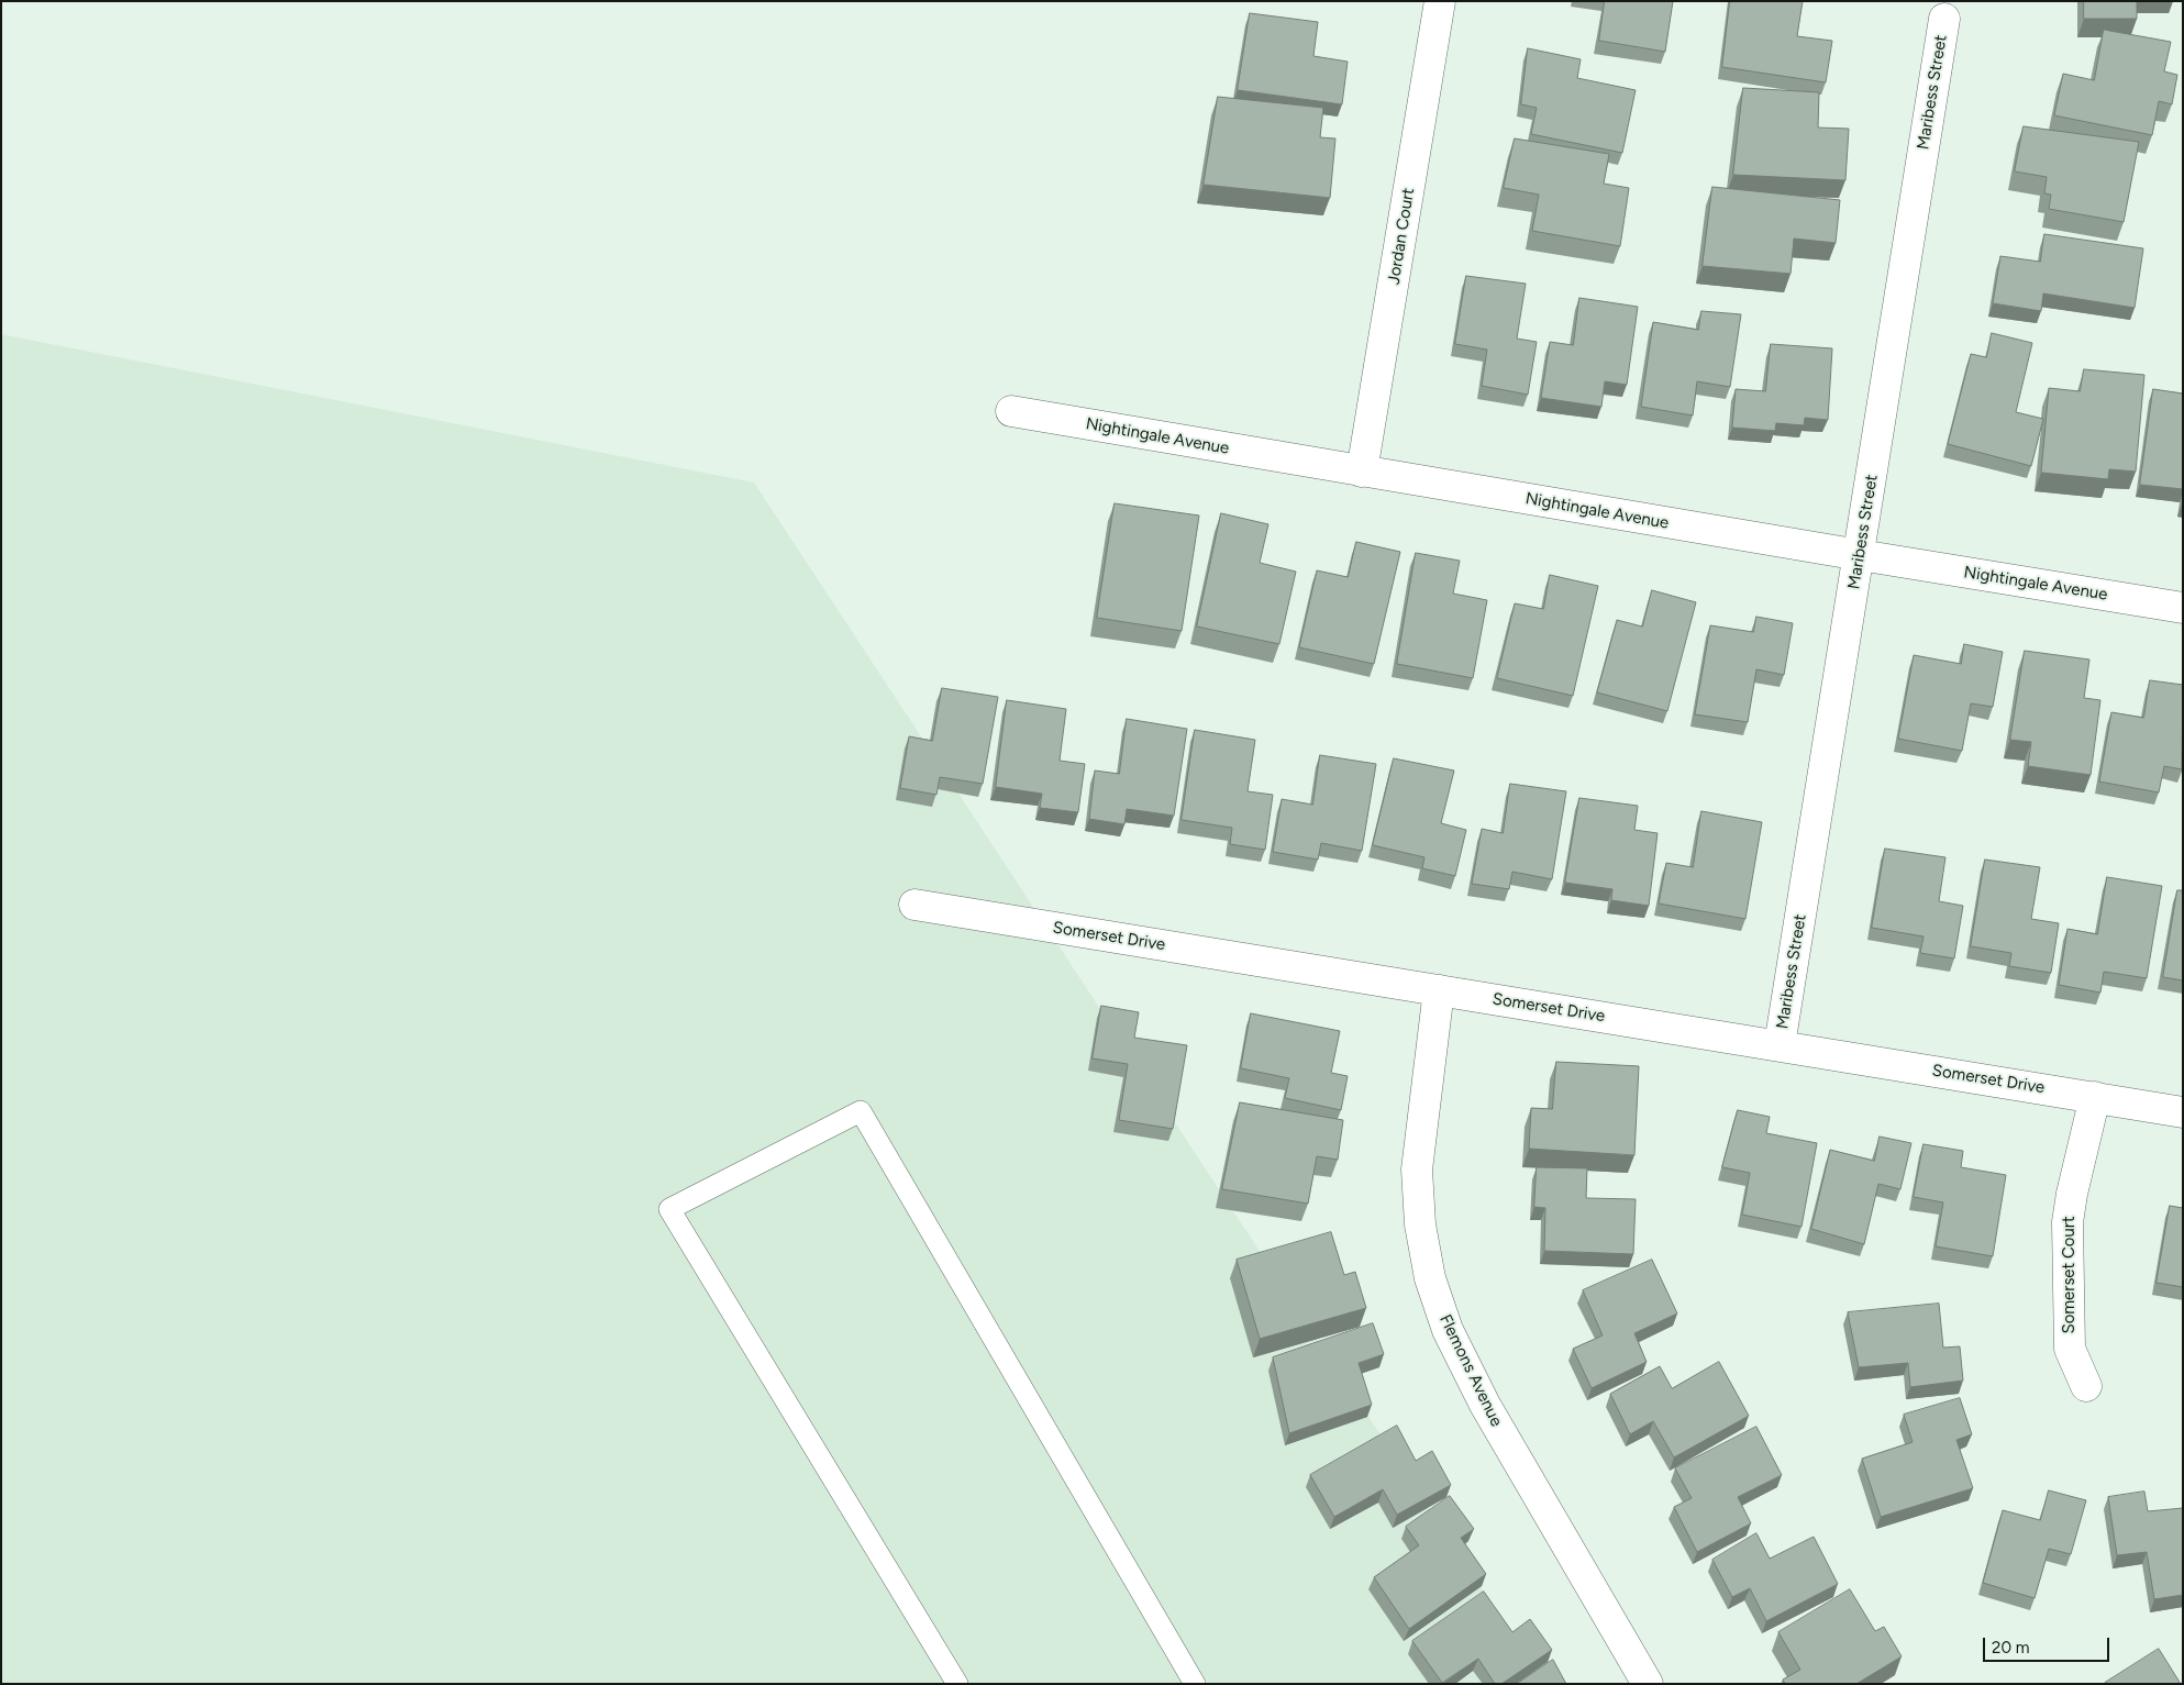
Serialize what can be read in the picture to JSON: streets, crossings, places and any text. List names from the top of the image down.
{
  "streets": {
    "street": [
      "Maribess Street",
      "Jordan Court",
      "Nightingale Avenue",
      "Somerset Drive",
      "Somerset Court",
      "Flemons Avenue"
    ]
  },
  "crossings": [
    ["Maribess Street", "Nightingale Avenue"],
    ["Maribess Street", "Somerset Drive"],
    ["Jordan Court", "Nightingale Avenue"],
    ["Somerset Drive", "Somerset Court"],
    ["Somerset Drive", "Flemons Avenue"]
  ],
  "scale_bar": "20 m"
}
